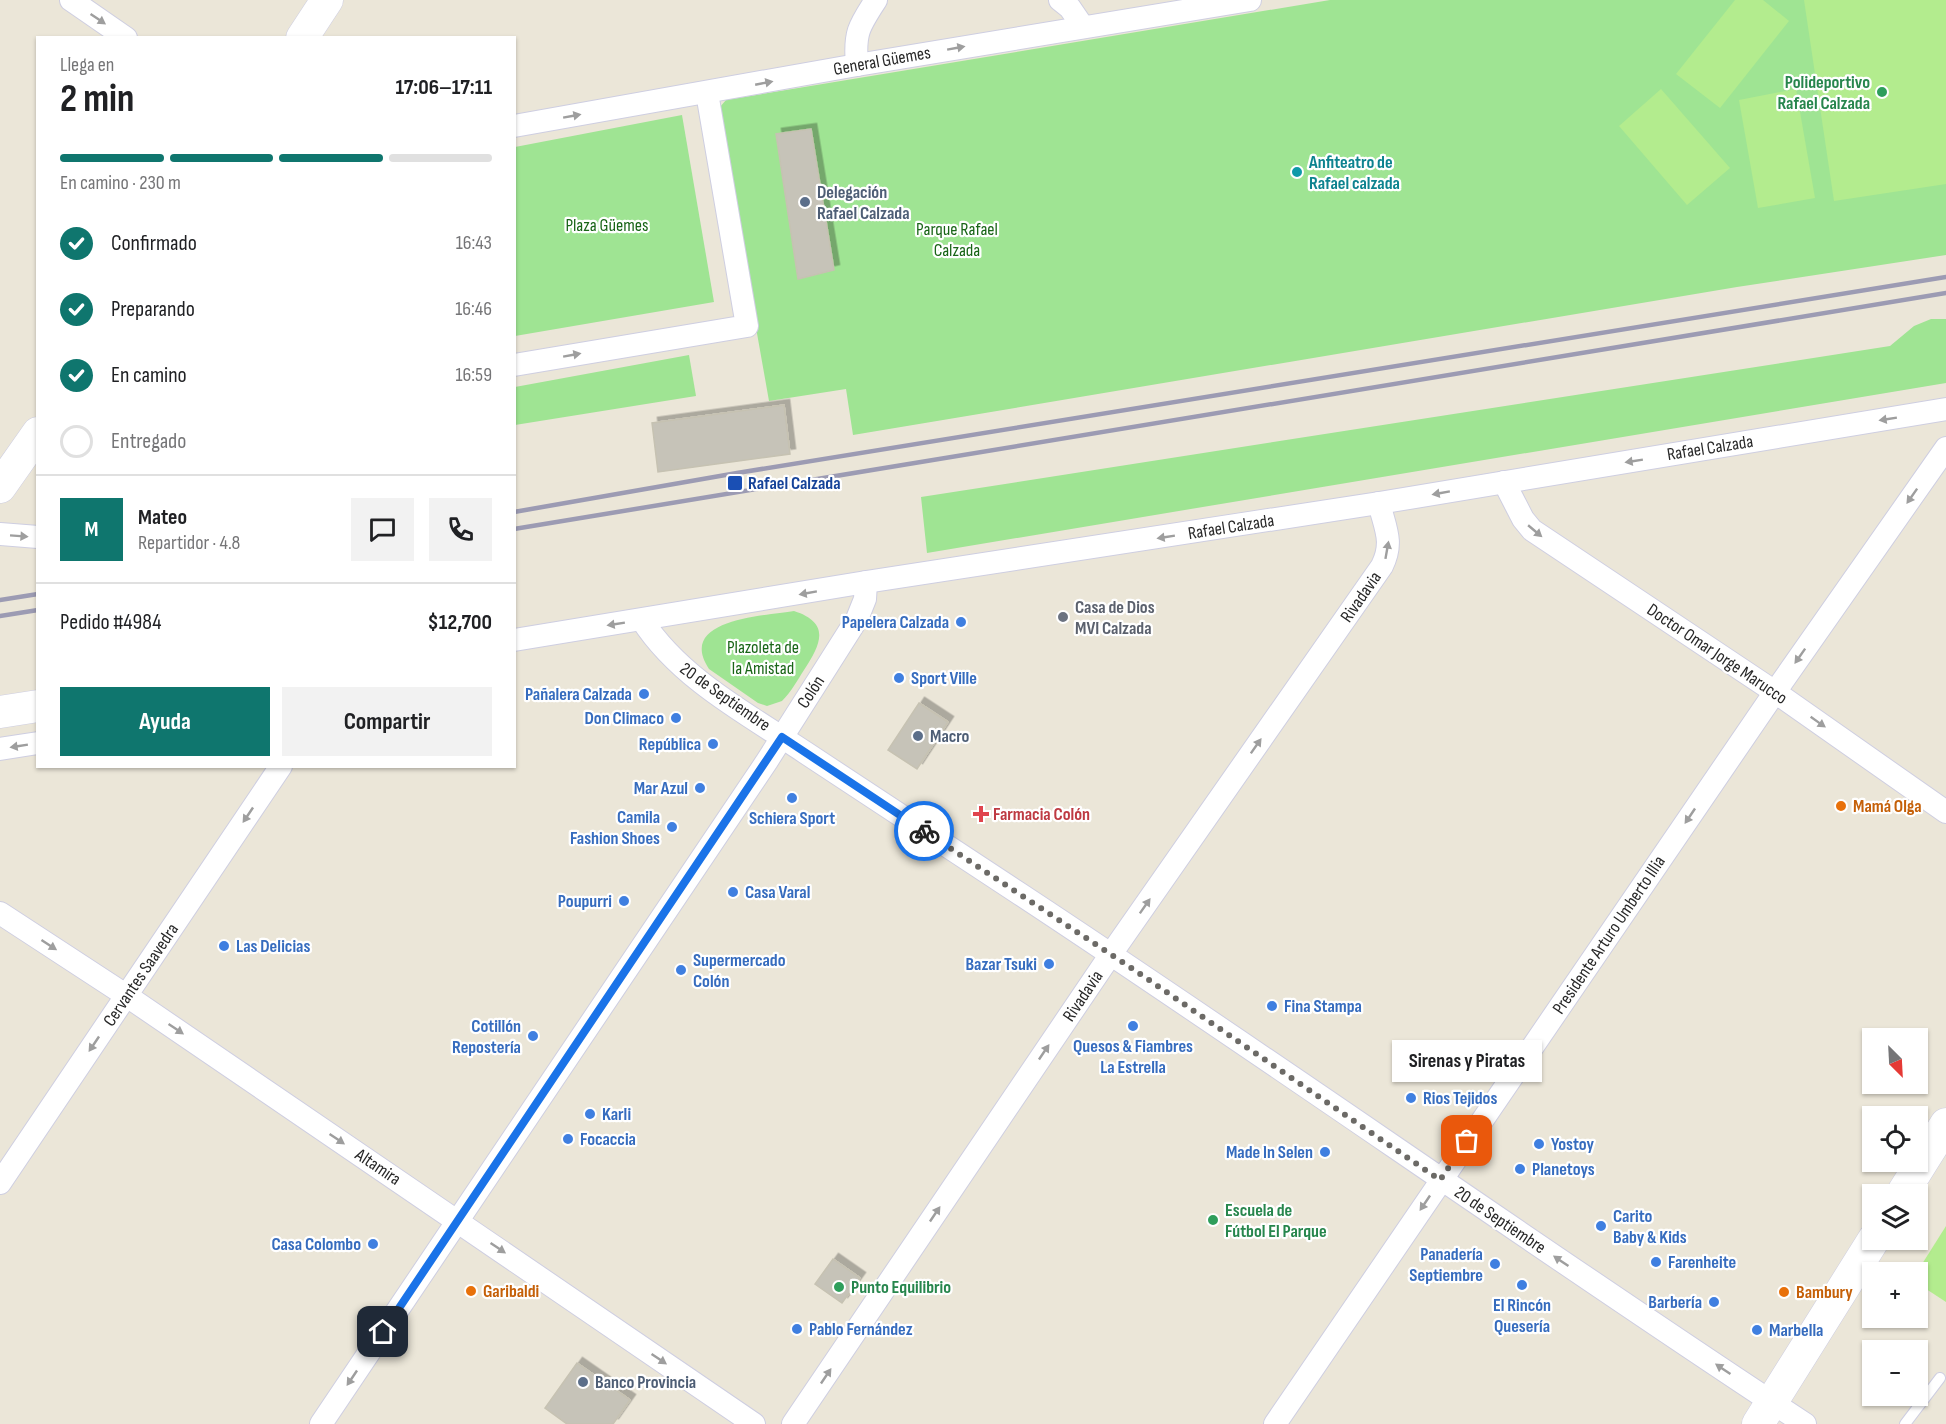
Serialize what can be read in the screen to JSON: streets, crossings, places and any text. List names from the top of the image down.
{
  "streets": {
    "street": [
      "General Güemes",
      "Rafael Calzada",
      "Rivadavia",
      "Doctor Omar Jorge Marucco",
      "Colón",
      "20 de Septiembre",
      "Presidente Arturo Umberto Illia",
      "Cervantes Saavedra",
      "Altamira"
    ]
  },
  "crossings": [
    ["Rafael Calzada", "Rivadavia"],
    ["Rafael Calzada", "Doctor Omar Jorge Marucco"],
    ["Rafael Calzada", "Colón"],
    ["Rafael Calzada", "20 de Septiembre"],
    ["Rivadavia", "20 de Septiembre"],
    ["Doctor Omar Jorge Marucco", "Presidente Arturo Umberto Illia"],
    ["Colón", "20 de Septiembre"],
    ["Colón", "Altamira"],
    ["20 de Septiembre", "Presidente Arturo Umberto Illia"],
    ["Cervantes Saavedra", "Altamira"]
  ],
  "one_way": [
    "General Güemes",
    "Rafael Calzada",
    "Rivadavia",
    "Doctor Omar Jorge Marucco",
    "Presidente Arturo Umberto Illia",
    "Cervantes Saavedra",
    "Altamira"
  ],
  "parks": ["Plaza Güemes", "Parque Rafael Calzada", "Plazoleta de la Amistad"],
  "places": {
    "other": [
      "Polideportivo Rafael Calzada",
      "Anfiteatro de Rafael calzada",
      "Delegación Rafael Calzada",
      "Casa de Dios MVI Calzada",
      "Papelera Calzada",
      "Sport Ville",
      "Pañalera Calzada",
      "Don Climaco",
      "Macro",
      "República",
      "Mar Azul",
      "Schiera Sport",
      "Mamá Olga",
      "Camila Fashion Shoes",
      "Casa Varal",
      "Poupurri",
      "Las Delicias",
      "Bazar Tsuki",
      "Supermercado Colón",
      "Fina Stampa",
      "Quesos & Fiambres La Estrella",
      "Cotillón Repostería",
      "Rios Tejidos",
      "Karli",
      "Focaccia",
      "Sirenas y Piratas",
      "Yostoy",
      "Made In Selen",
      "Planetoys",
      "Escuela de Fútbol El Parque",
      "Carito Baby & Kids",
      "Casa Colombo",
      "Farenheite",
      "Panadería Septiembre",
      "El Rincón Quesería",
      "Punto Equilibrio",
      "Garibaldi",
      "Bambury",
      "Barbería",
      "Pablo Fernández",
      "Marbella",
      "Banco Provincia"
    ],
    "transit": ["Rafael Calzada"],
    "health": ["Farmacia Colón"]
  },
  "north": "bottom right",
  "page": {
    "heading": ["2 min", "Llega en", "17:06–17:11"],
    "panel": [
      "Mateo",
      "Repartidor · 4.8",
      "Pedido #4984",
      "$12,700"
    ],
    "bar": "En camino · 230 m",
    "list": [
      ["Confirmado", "16:43"],
      ["Preparando", "16:46"],
      ["En camino", "16:59"],
      "Entregado"
    ],
    "round": "M",
    "buttons": ["Ayuda", "Compartir"],
    "map_buttons": ["+", "−"],
    "bubble": "Sirenas y Piratas"
  }
}
